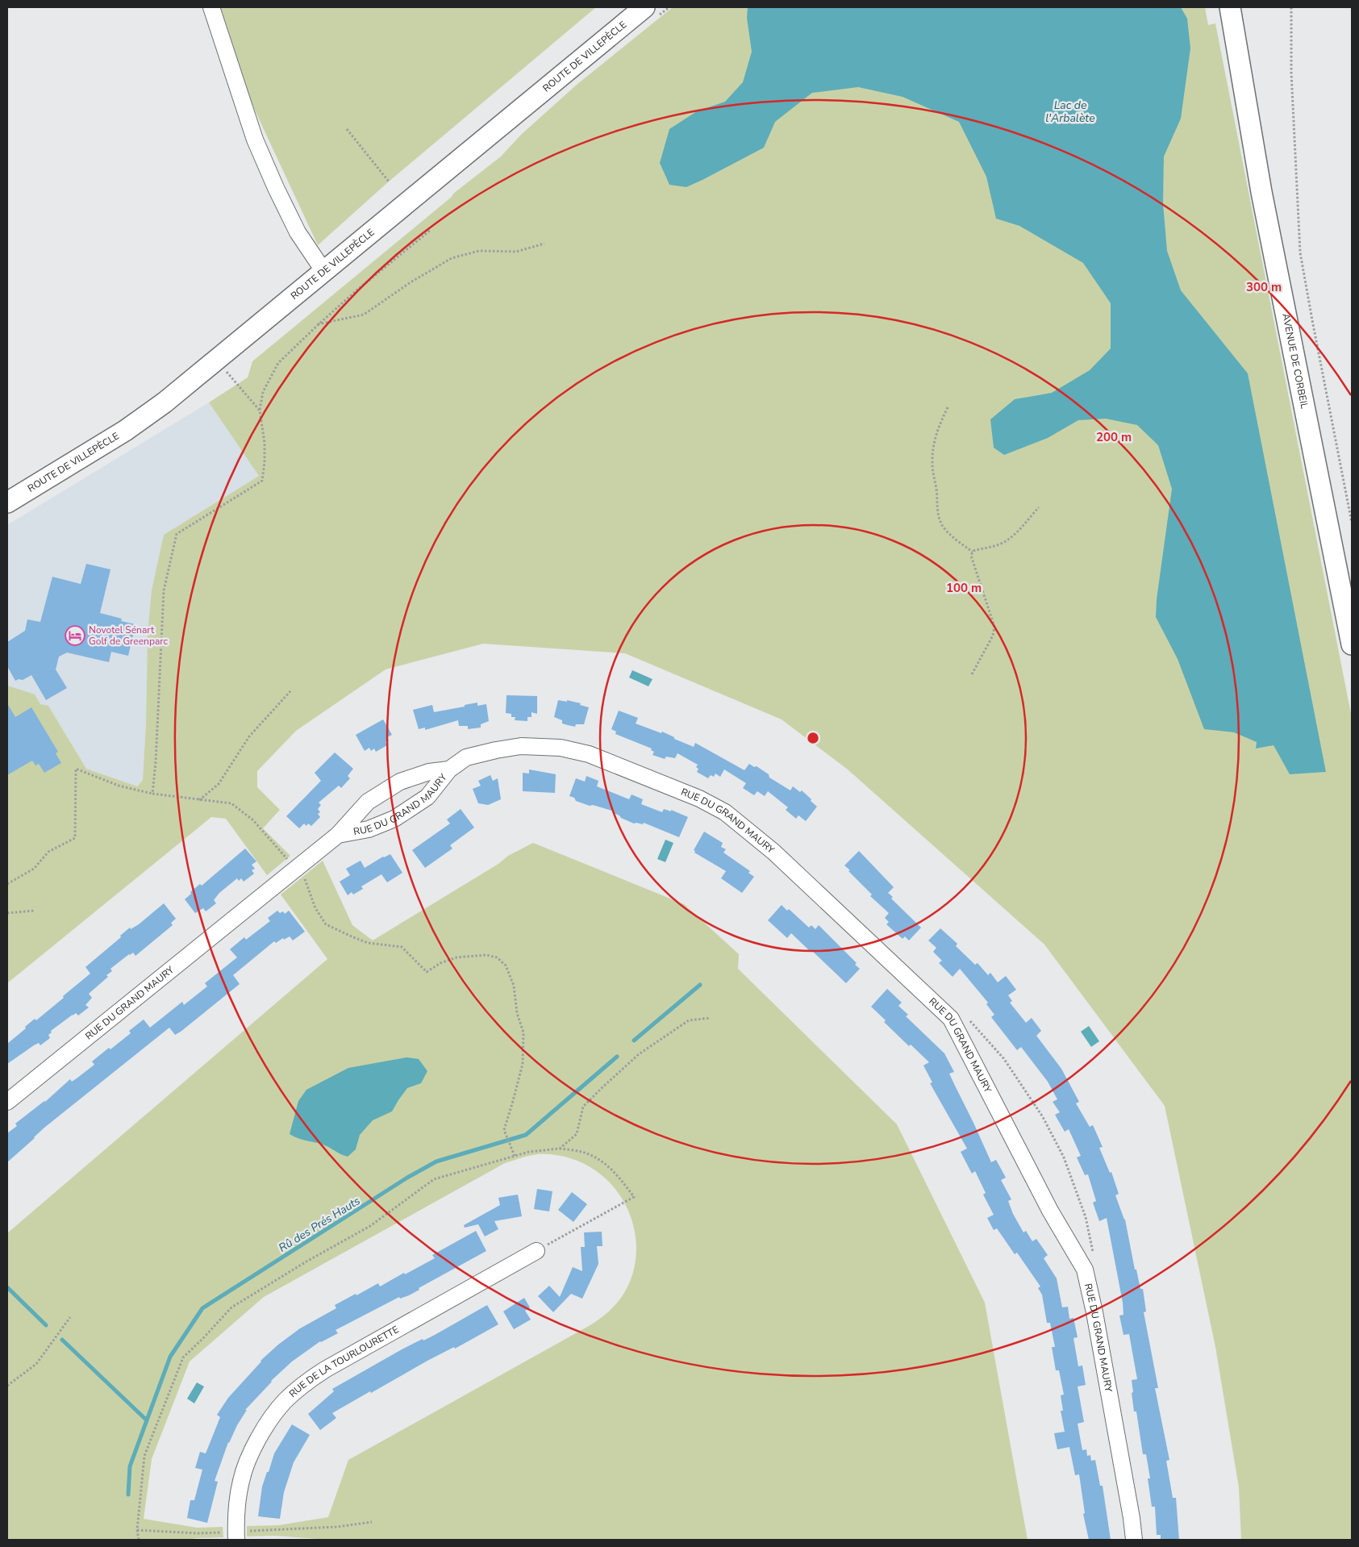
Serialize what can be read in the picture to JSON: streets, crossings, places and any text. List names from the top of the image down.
{
  "streets": {
    "main road": ["ROUTE DE VILLEPÈCLE", "AVENUE DE CORBEIL"],
    "street": ["RUE DU GRAND MAURY", "RUE DE LA TOURLOURETTE"]
  },
  "water": ["Lac de l'Arbalète", "Rû des Prés Hauts"],
  "places": {
    "hotel": ["Novotel Sénart Golf de Greenparc"]
  },
  "rings": ["300 m", "200 m", "100 m"]
}
